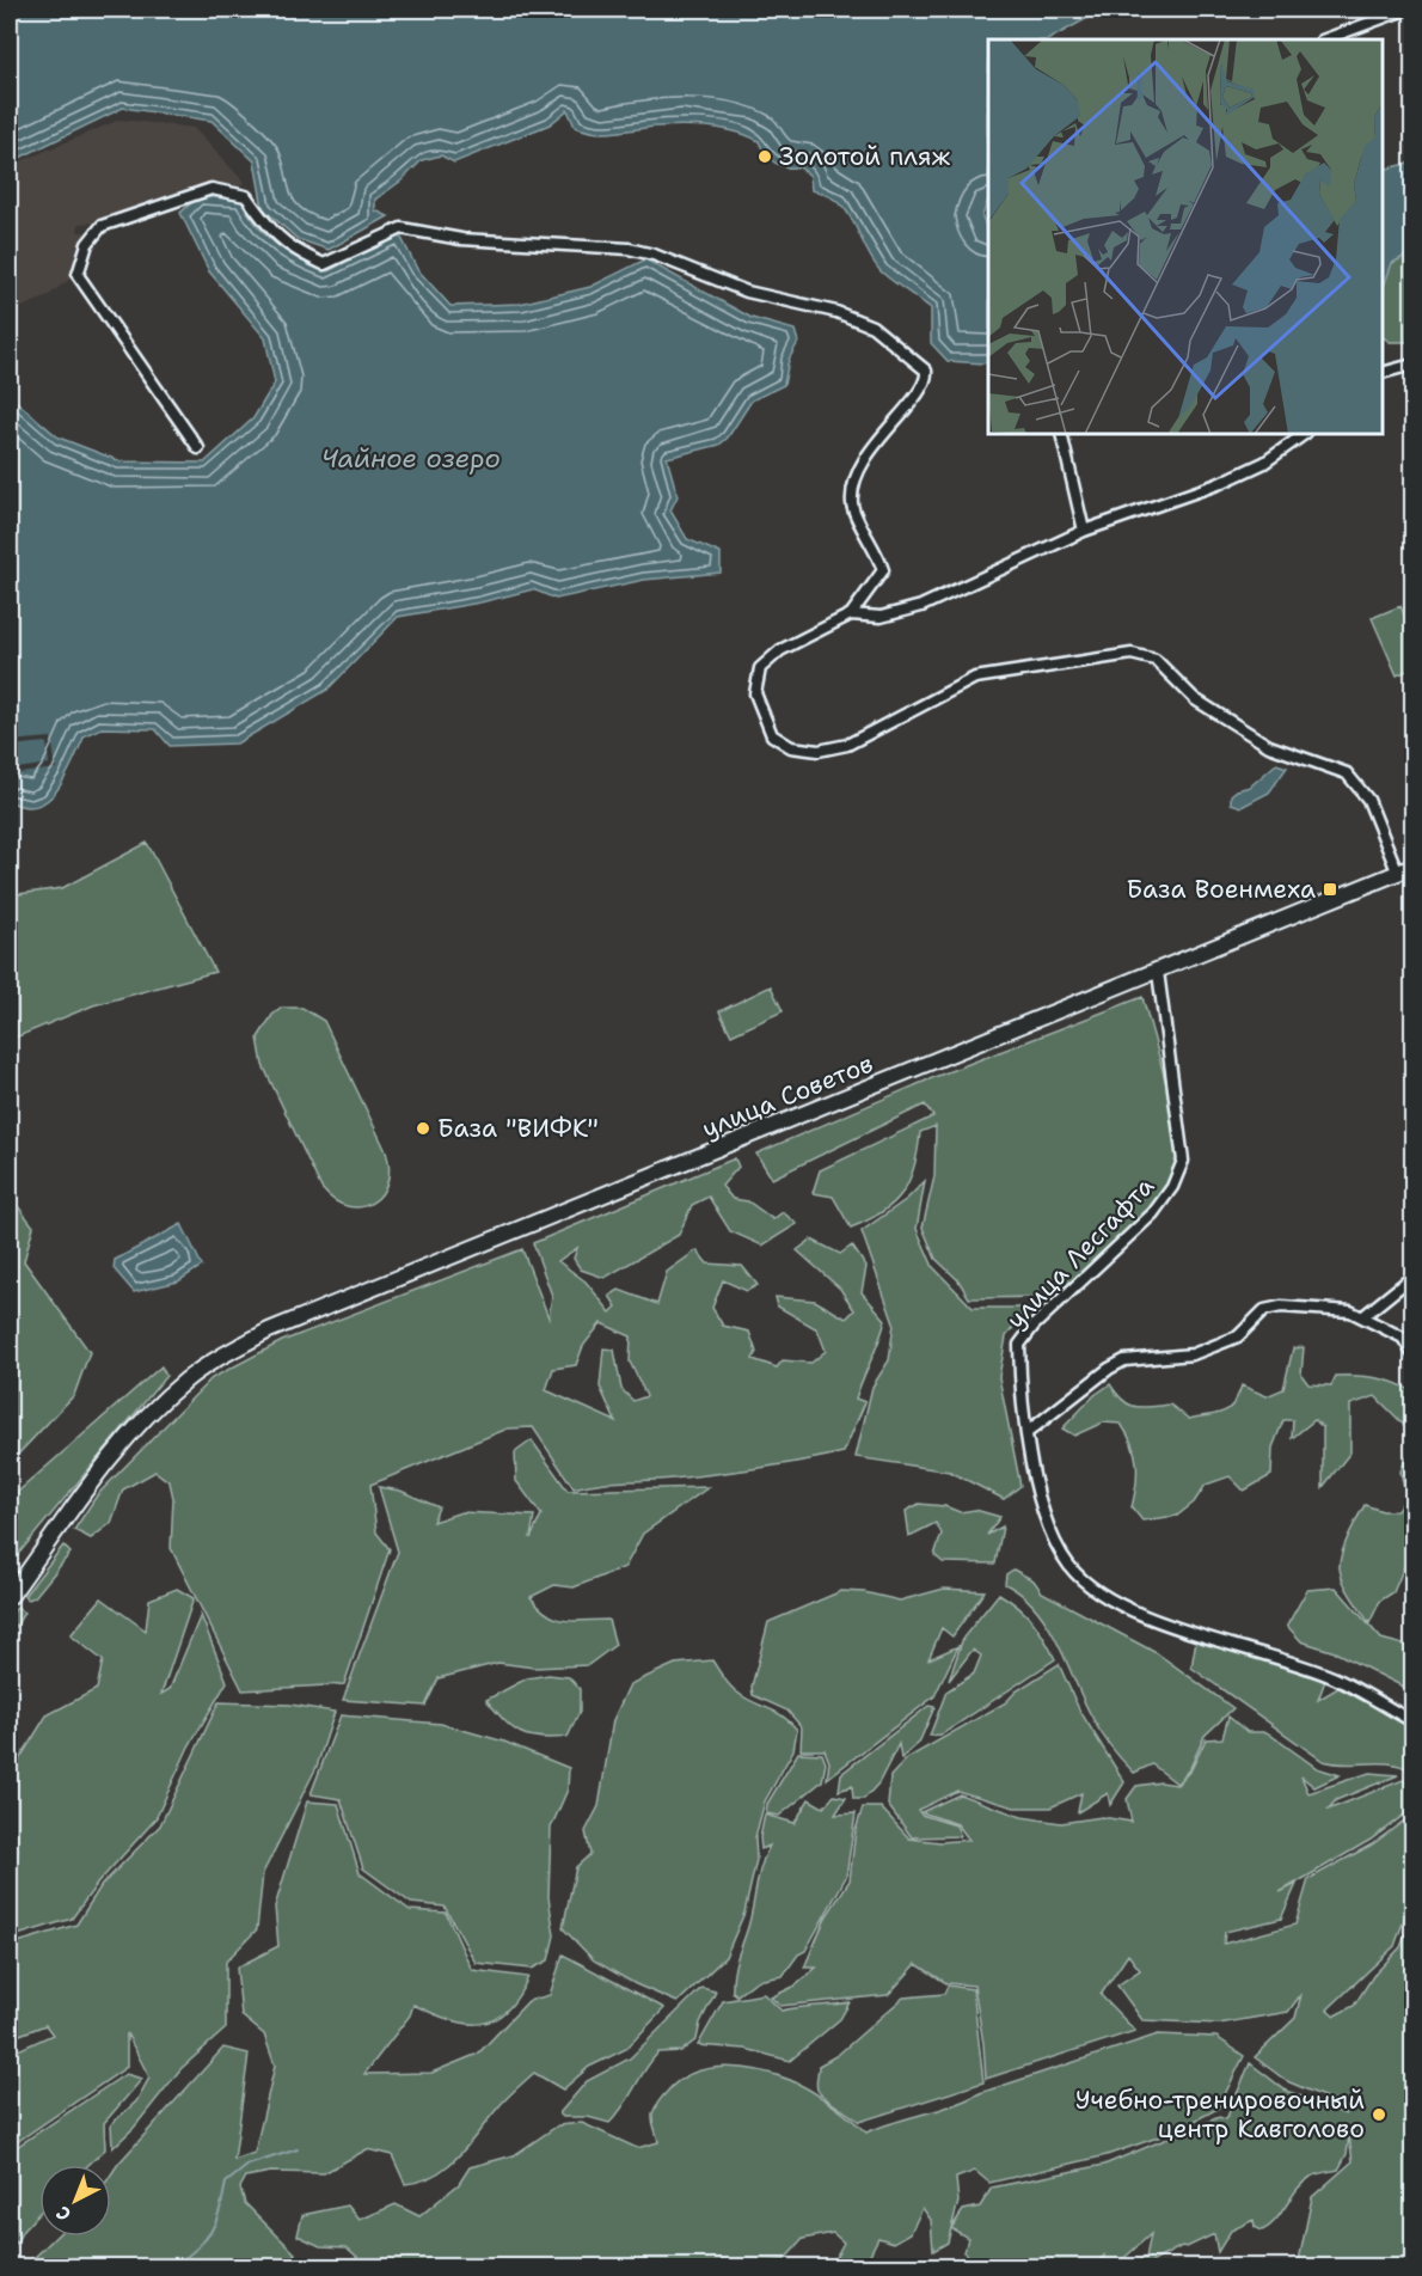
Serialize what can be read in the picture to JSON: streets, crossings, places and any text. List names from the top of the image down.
{
  "streets": {
    "main road": ["улица Советов"],
    "street": ["улица Лесгафта"]
  },
  "crossings": [
    ["улица Советов", "улица Лесгафта"]
  ],
  "water": ["Чайное озеро"],
  "places": {
    "other": ["Золотой пляж", "База \"ВИФК\"", "Учебно-тренировочный центр Кавголово"],
    "transit": ["База Военмеха"]
  },
  "north": "bottom left"
}
